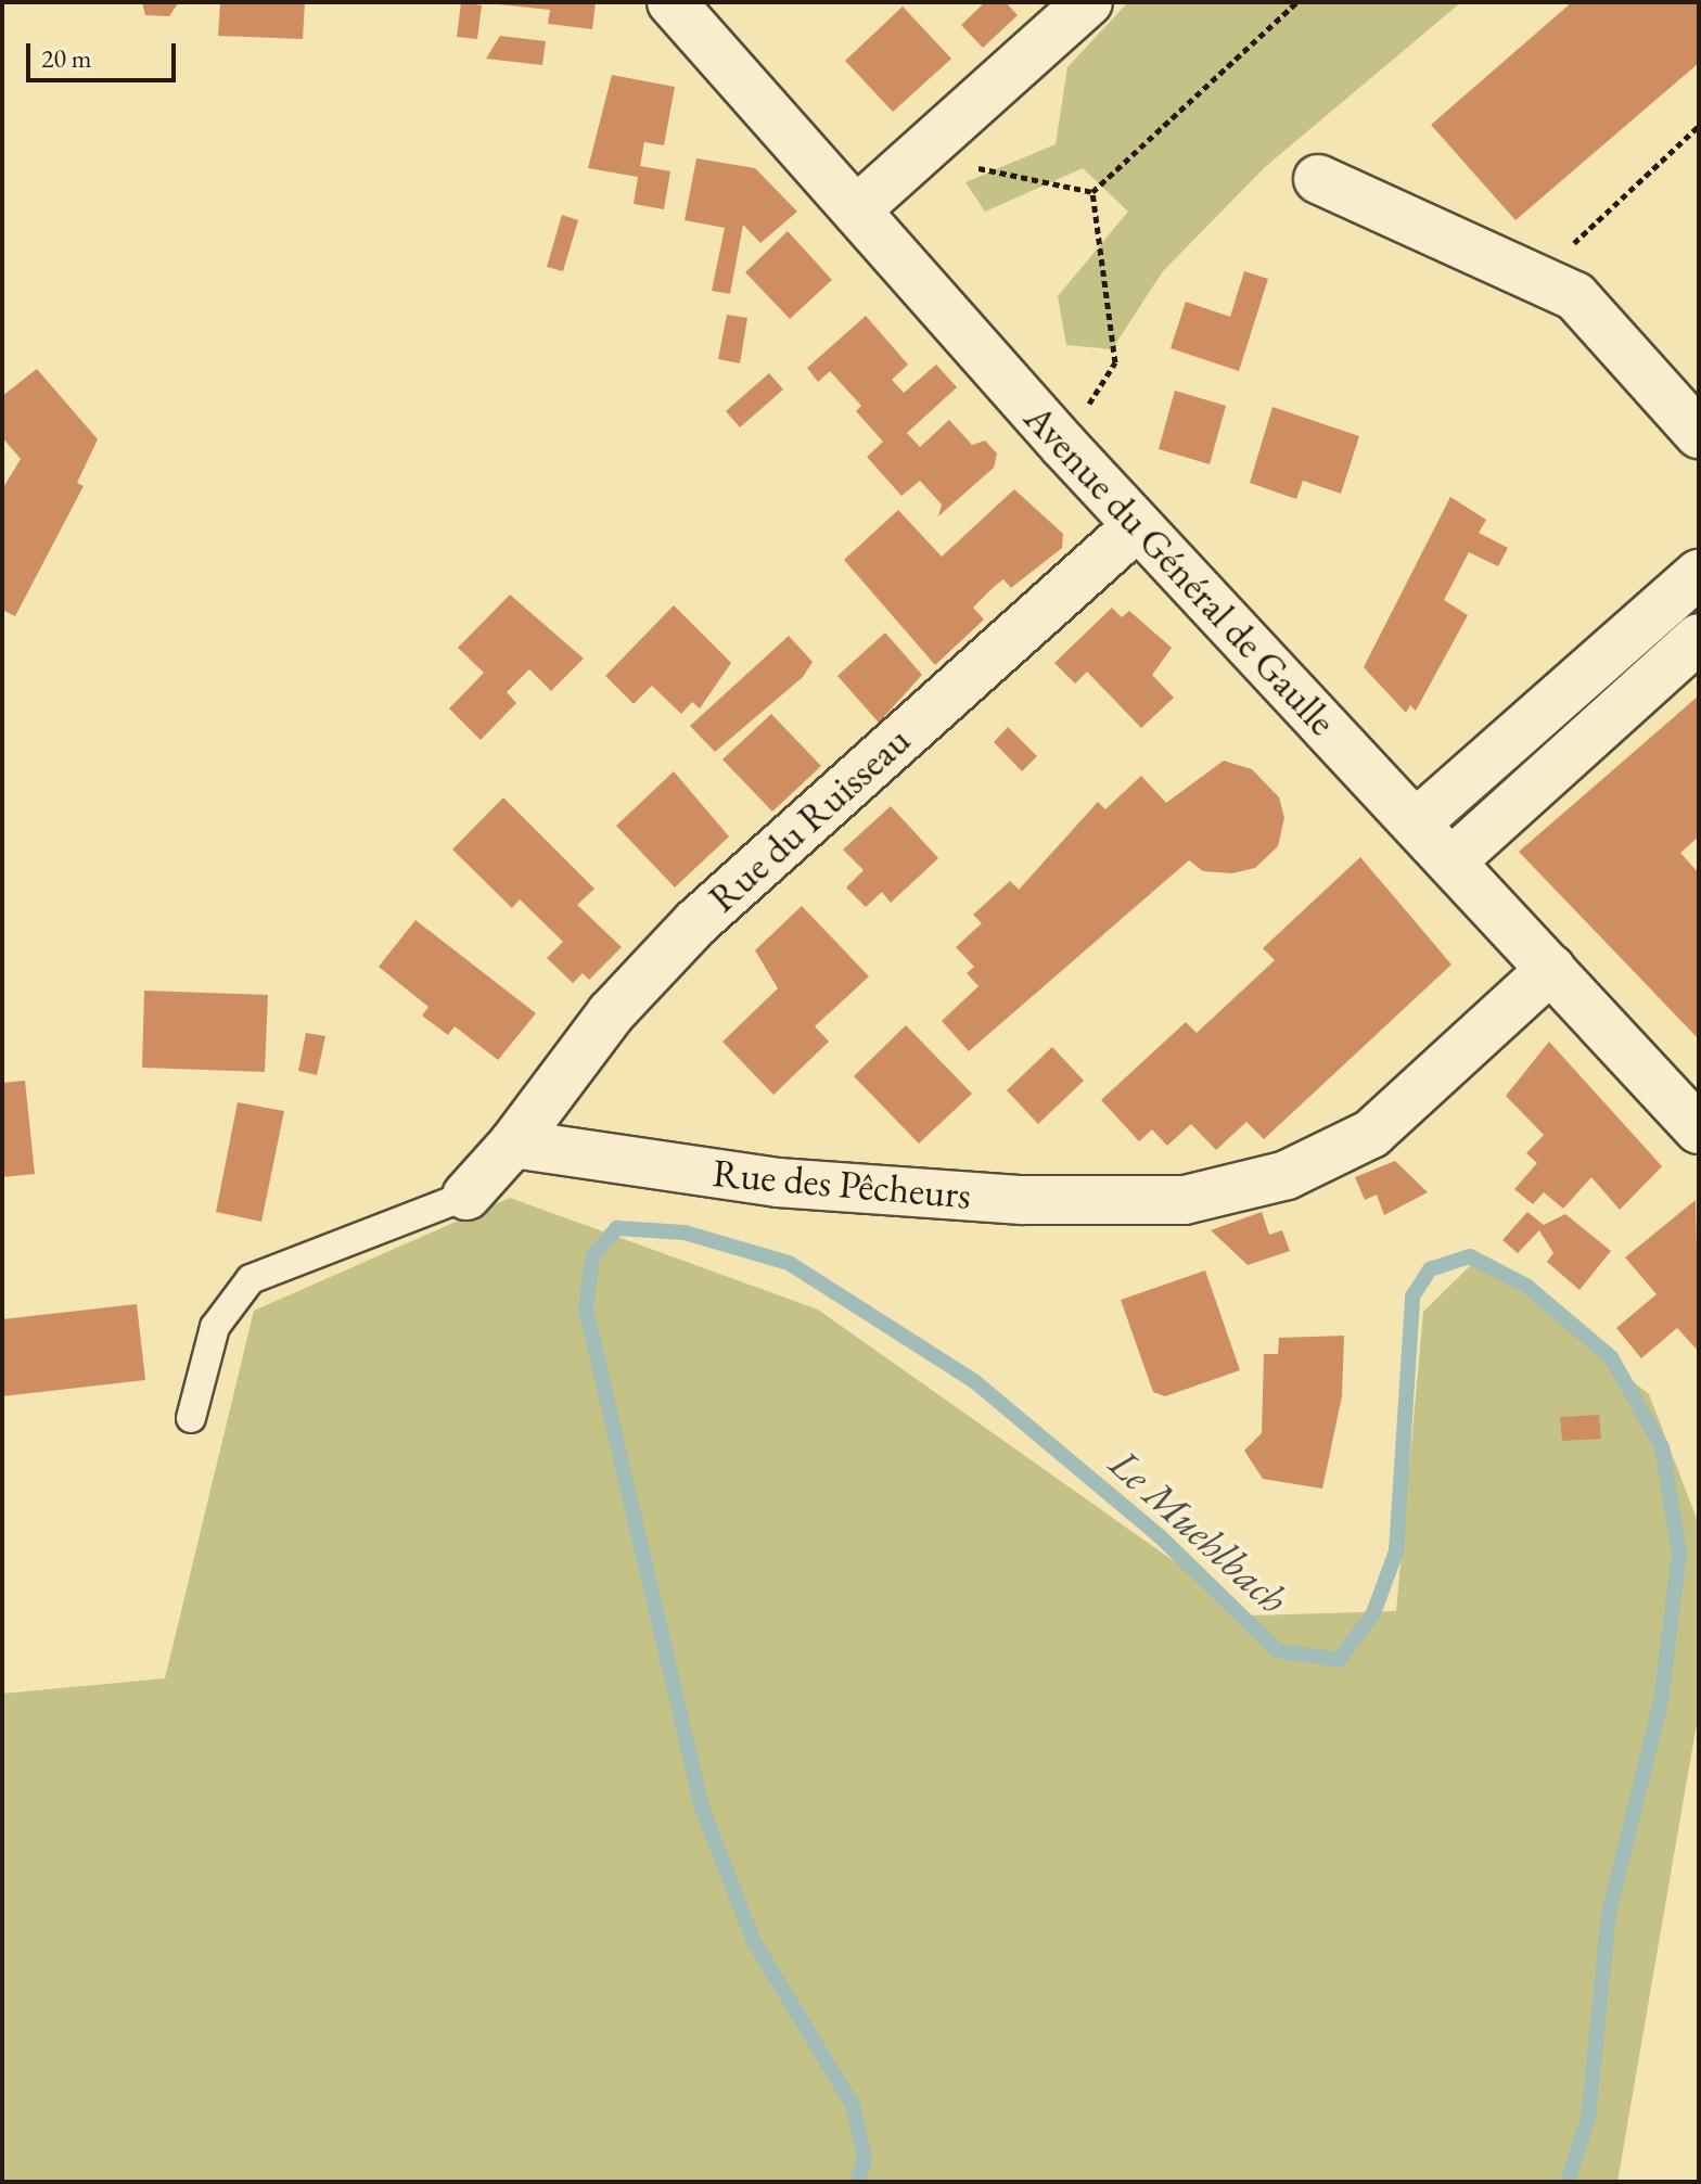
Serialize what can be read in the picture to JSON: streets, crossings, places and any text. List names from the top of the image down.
{
  "streets": {
    "street": ["Avenue du Général de Gaulle", "Rue du Ruisseau", "Rue des Pêcheurs"]
  },
  "crossings": [
    ["Avenue du Général de Gaulle", "Rue du Ruisseau"],
    ["Avenue du Général de Gaulle", "Rue des Pêcheurs"],
    ["Rue du Ruisseau", "Rue des Pêcheurs"]
  ],
  "water": ["Le Muehlbach"],
  "scale_bar": "20 m"
}
